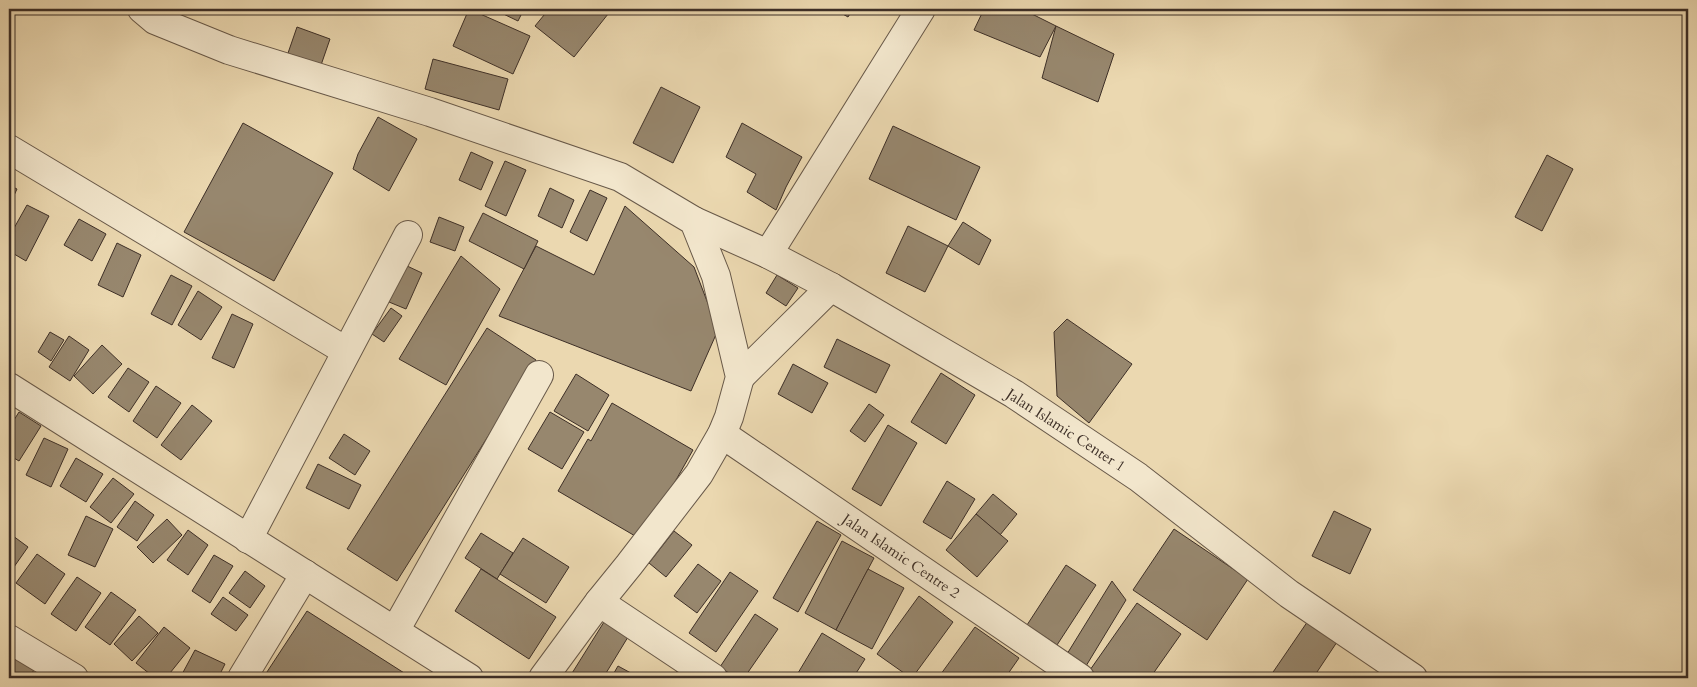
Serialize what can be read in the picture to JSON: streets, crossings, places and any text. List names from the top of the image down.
{
  "streets": {
    "street": ["Jalan Islamic Center 1", "Jalan Islamic Centre 2"]
  }
}
